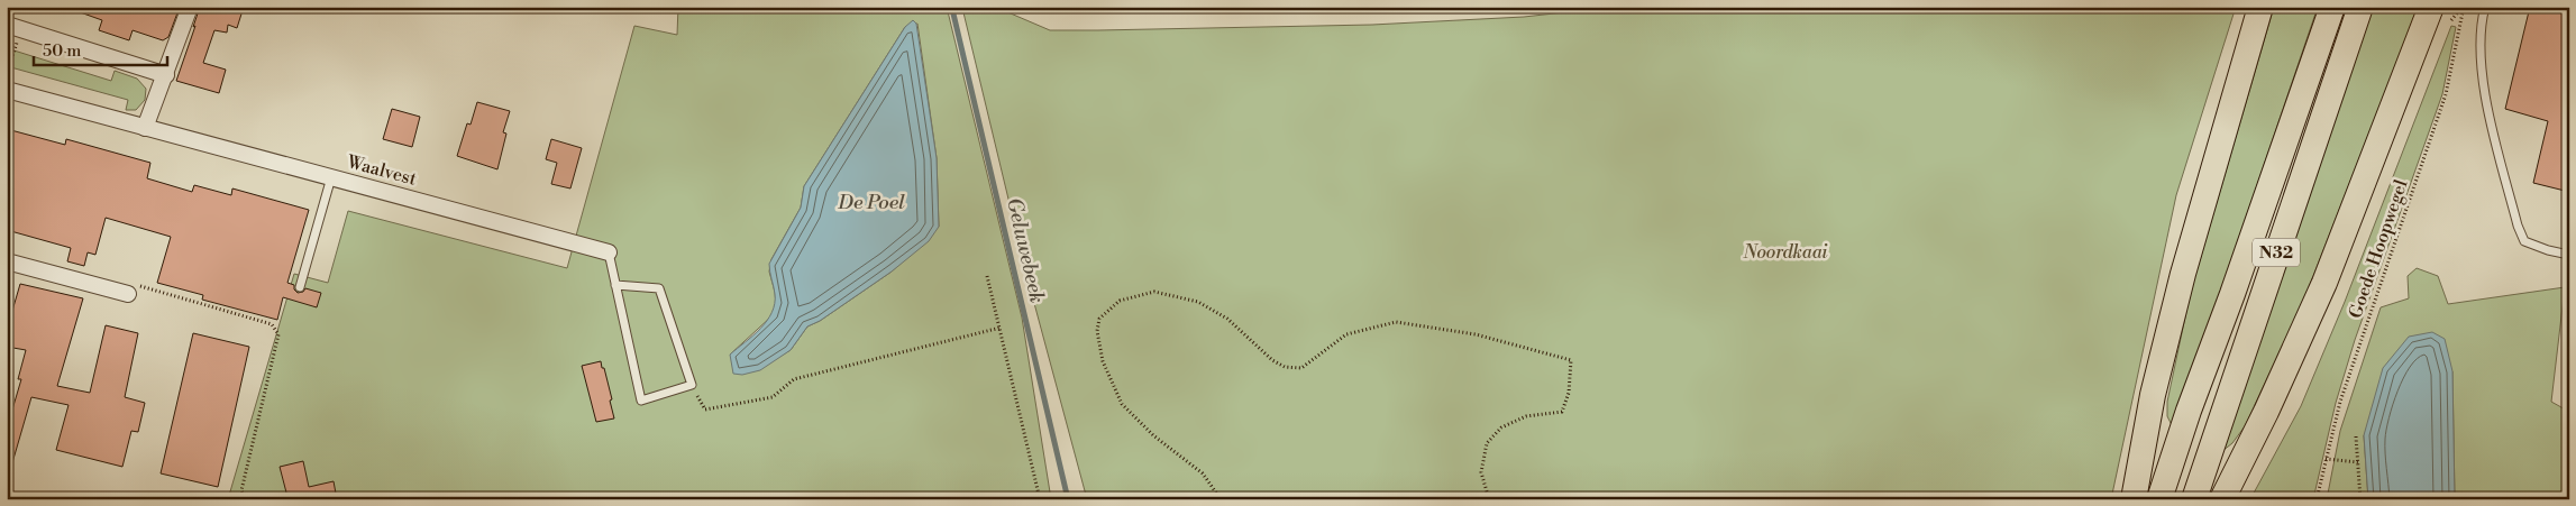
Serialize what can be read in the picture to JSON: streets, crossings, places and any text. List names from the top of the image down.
{
  "streets": {
    "highway": ["N32"],
    "street": ["Waalvest"],
    "path": ["Goede Hoopwegel"]
  },
  "water": ["De Poel", "Geluwebeek"],
  "parks": ["Noordkaai"],
  "scale_bar": "50 m"
}
